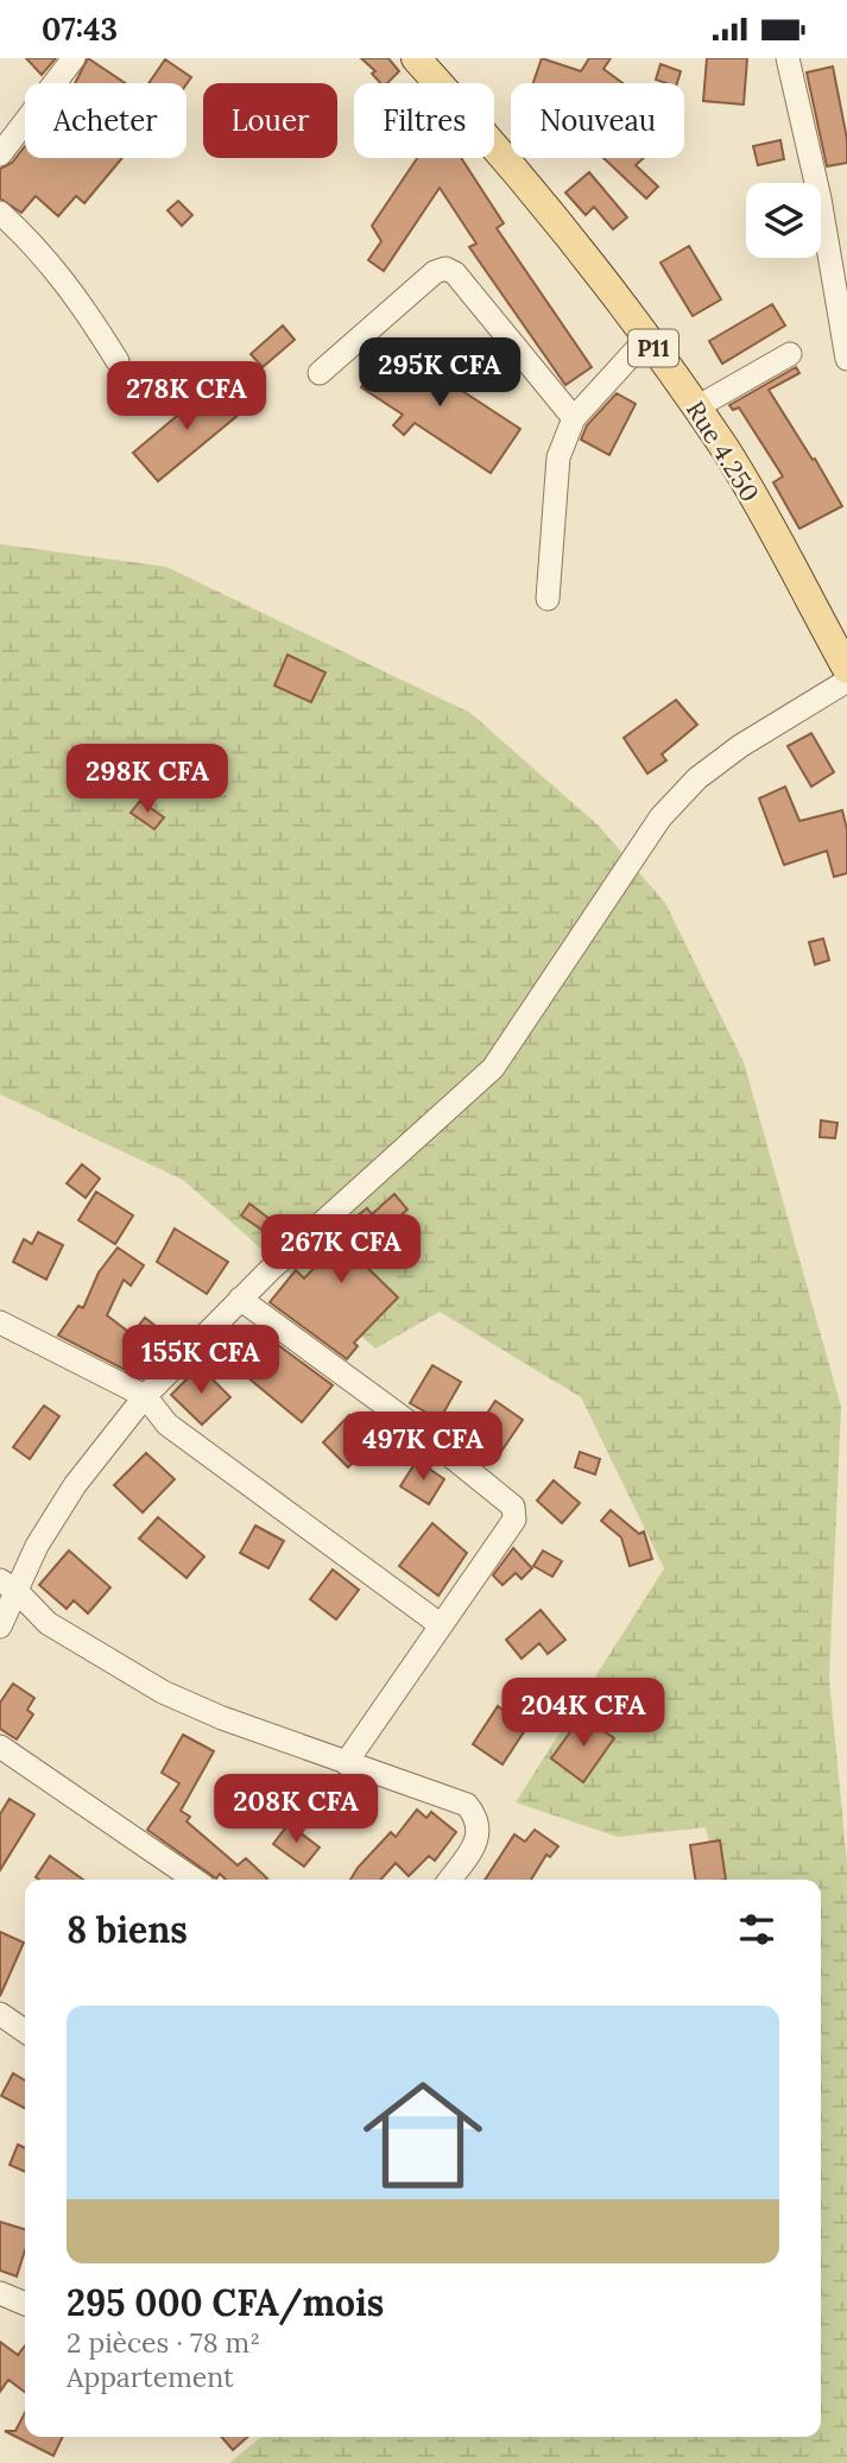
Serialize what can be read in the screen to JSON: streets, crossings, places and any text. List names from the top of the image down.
{
  "streets": {
    "main road": ["P11", "Rue 4.250"]
  },
  "page": {
    "status": "07:43",
    "chip": [
      "Acheter",
      "Louer",
      "Filtres",
      "Nouveau"
    ],
    "price": [
      "295K CFA",
      "278K CFA",
      "298K CFA",
      "267K CFA",
      "155K CFA",
      "497K CFA",
      "204K CFA",
      "208K CFA"
    ],
    "heading": "8 biens",
    "list": [
      {
        "name": "295 000 CFA/mois",
        "note": "2 pièces · 78 m² · Appartement"
      }
    ]
  }
}
